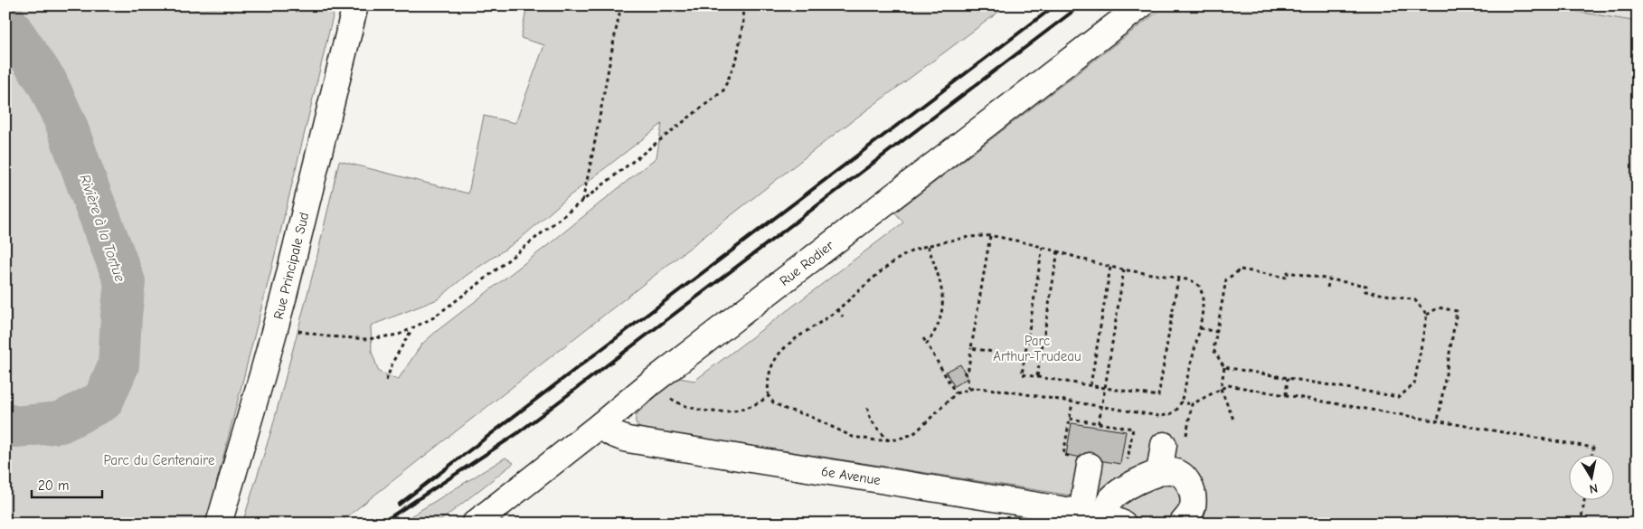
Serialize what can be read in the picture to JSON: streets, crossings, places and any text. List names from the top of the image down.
{
  "streets": {
    "street": ["Rue Rodier", "Rue Principale Sud", "6e Avenue"]
  },
  "crossings": [
    ["Rue Rodier", "6e Avenue"]
  ],
  "water": ["Rivière à la Tortue"],
  "parks": ["Parc Arthur-Trudeau", "Parc du Centenaire"],
  "scale_bar": "20 m",
  "north": "bottom"
}
